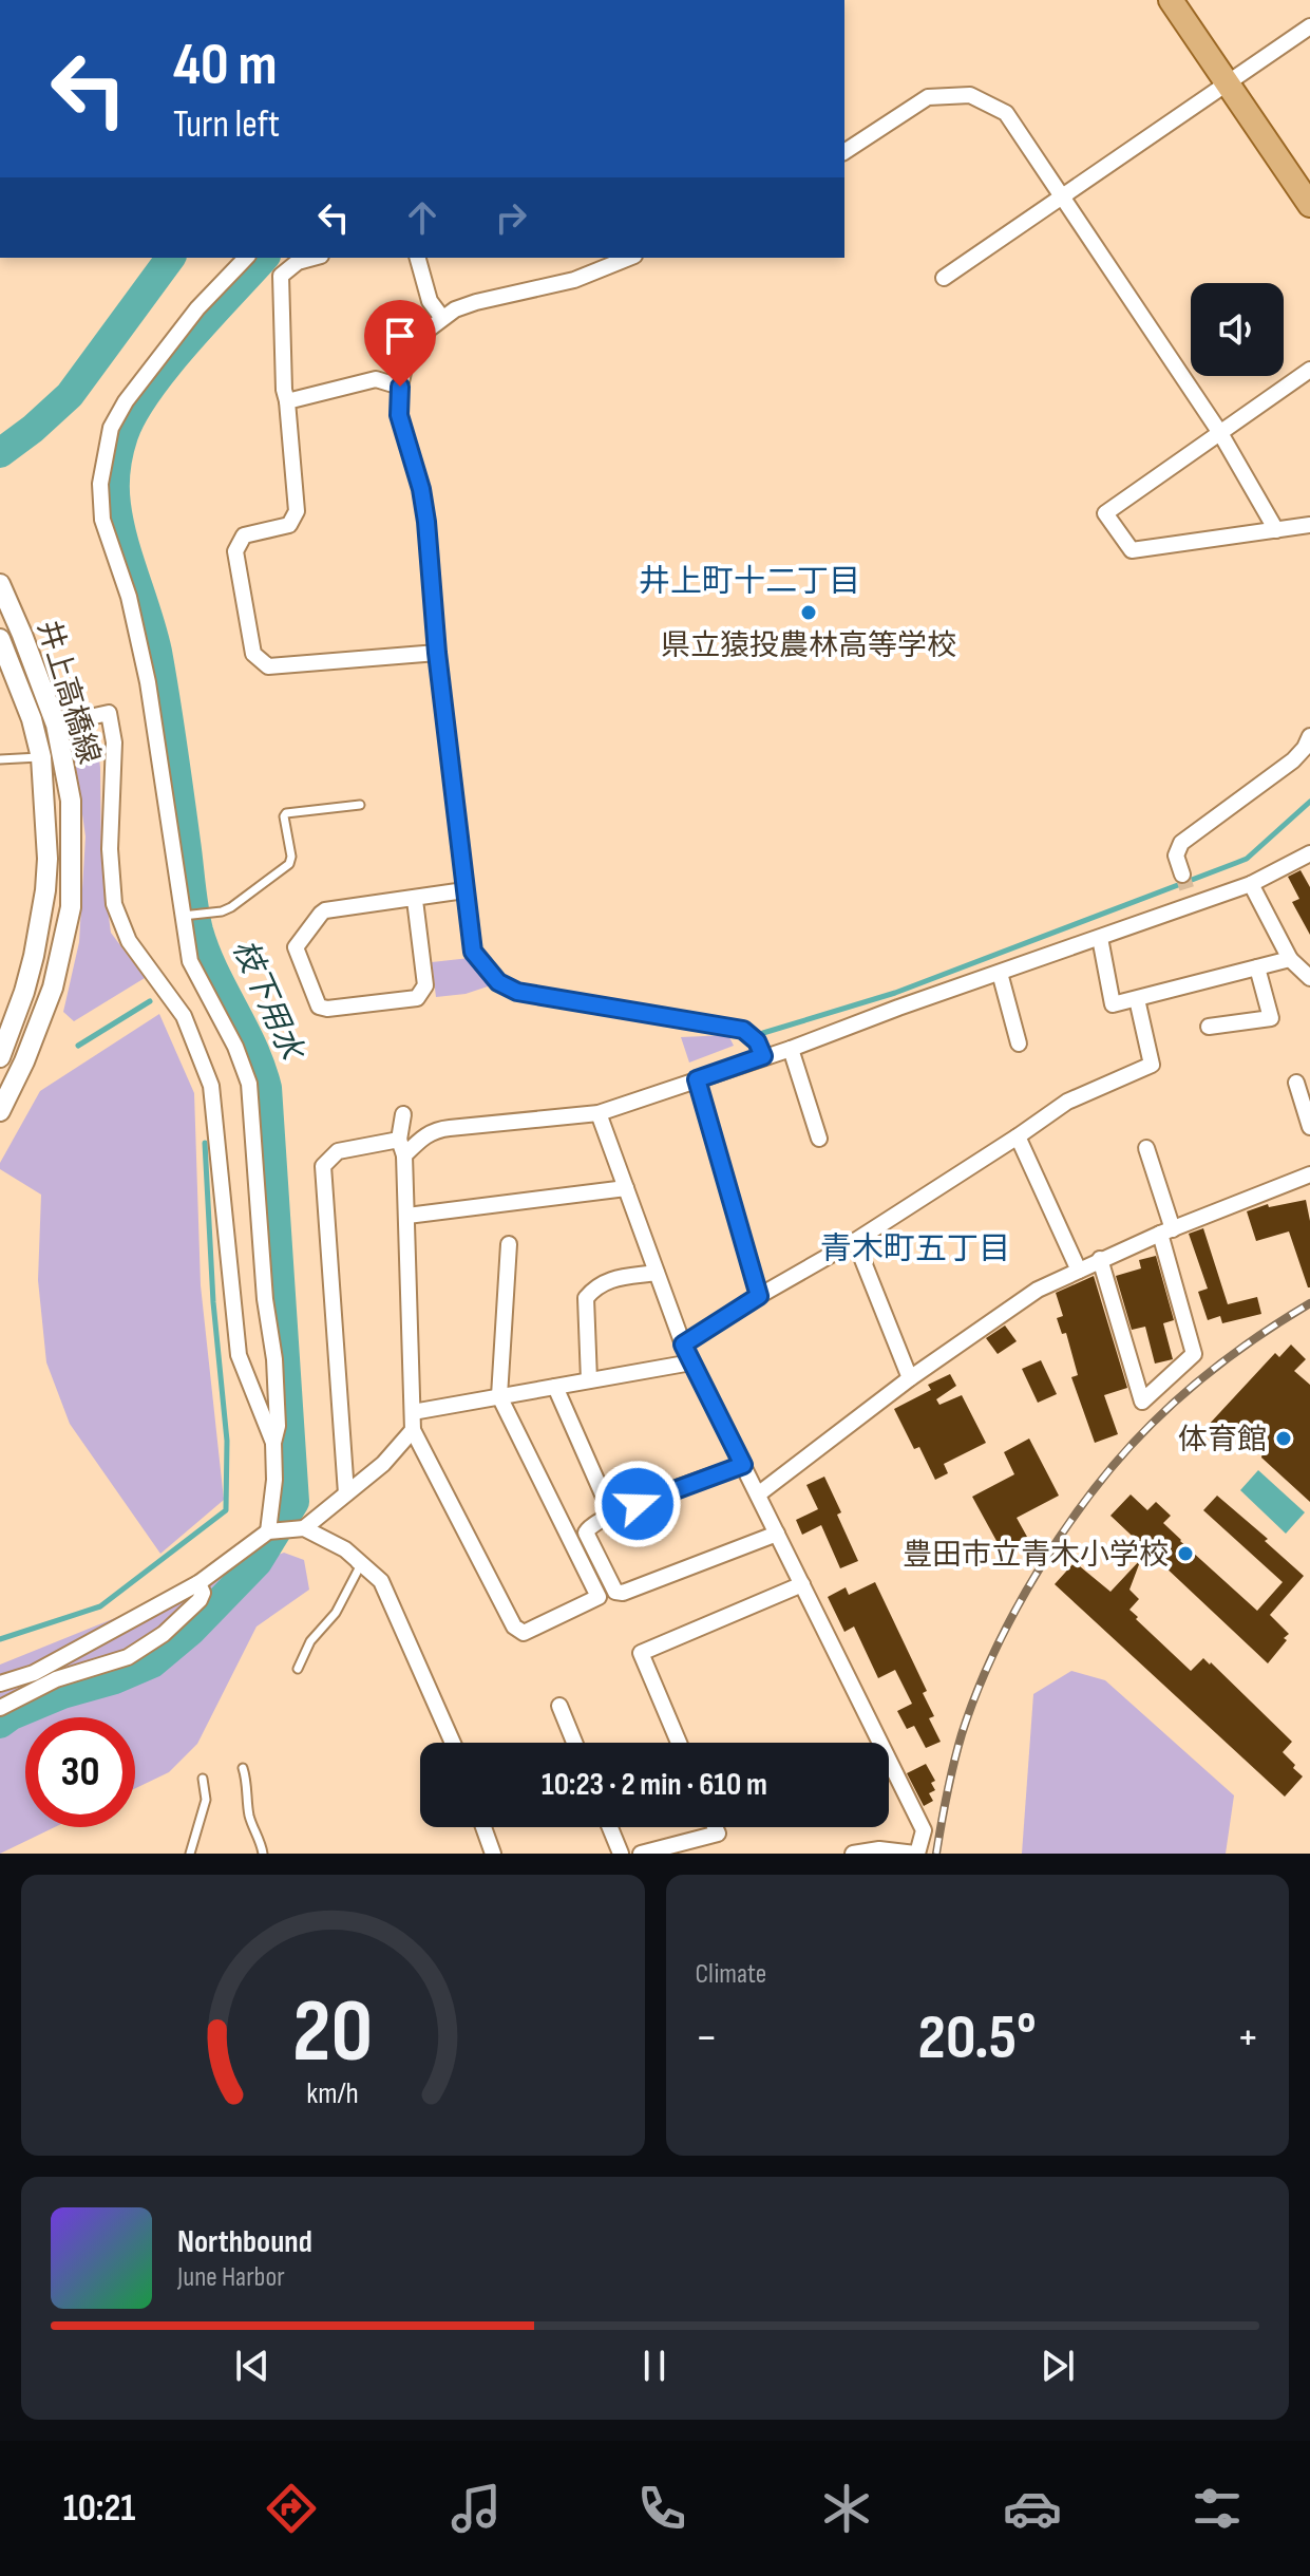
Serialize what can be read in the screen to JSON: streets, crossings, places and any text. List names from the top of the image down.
{
  "streets": {
    "street": ["井上高橋線"]
  },
  "districts": ["井上町十二丁目", "青木町五丁目"],
  "water": ["枝下用水"],
  "places": ["県立猿投農林高等学校", "体育館", "豊田市立青木小学校"],
  "page": {
    "turn": ["40 m", "Turn left"],
    "limit": "30",
    "trip": "10:23 · 2 min · 610 m",
    "tile": "Climate",
    "heat": ["−", "20.5°", "+"],
    "song": ["Northbound", "June Harbor"],
    "tabs": "10:21",
    "gauge": ["20", "km/h"]
  }
}
